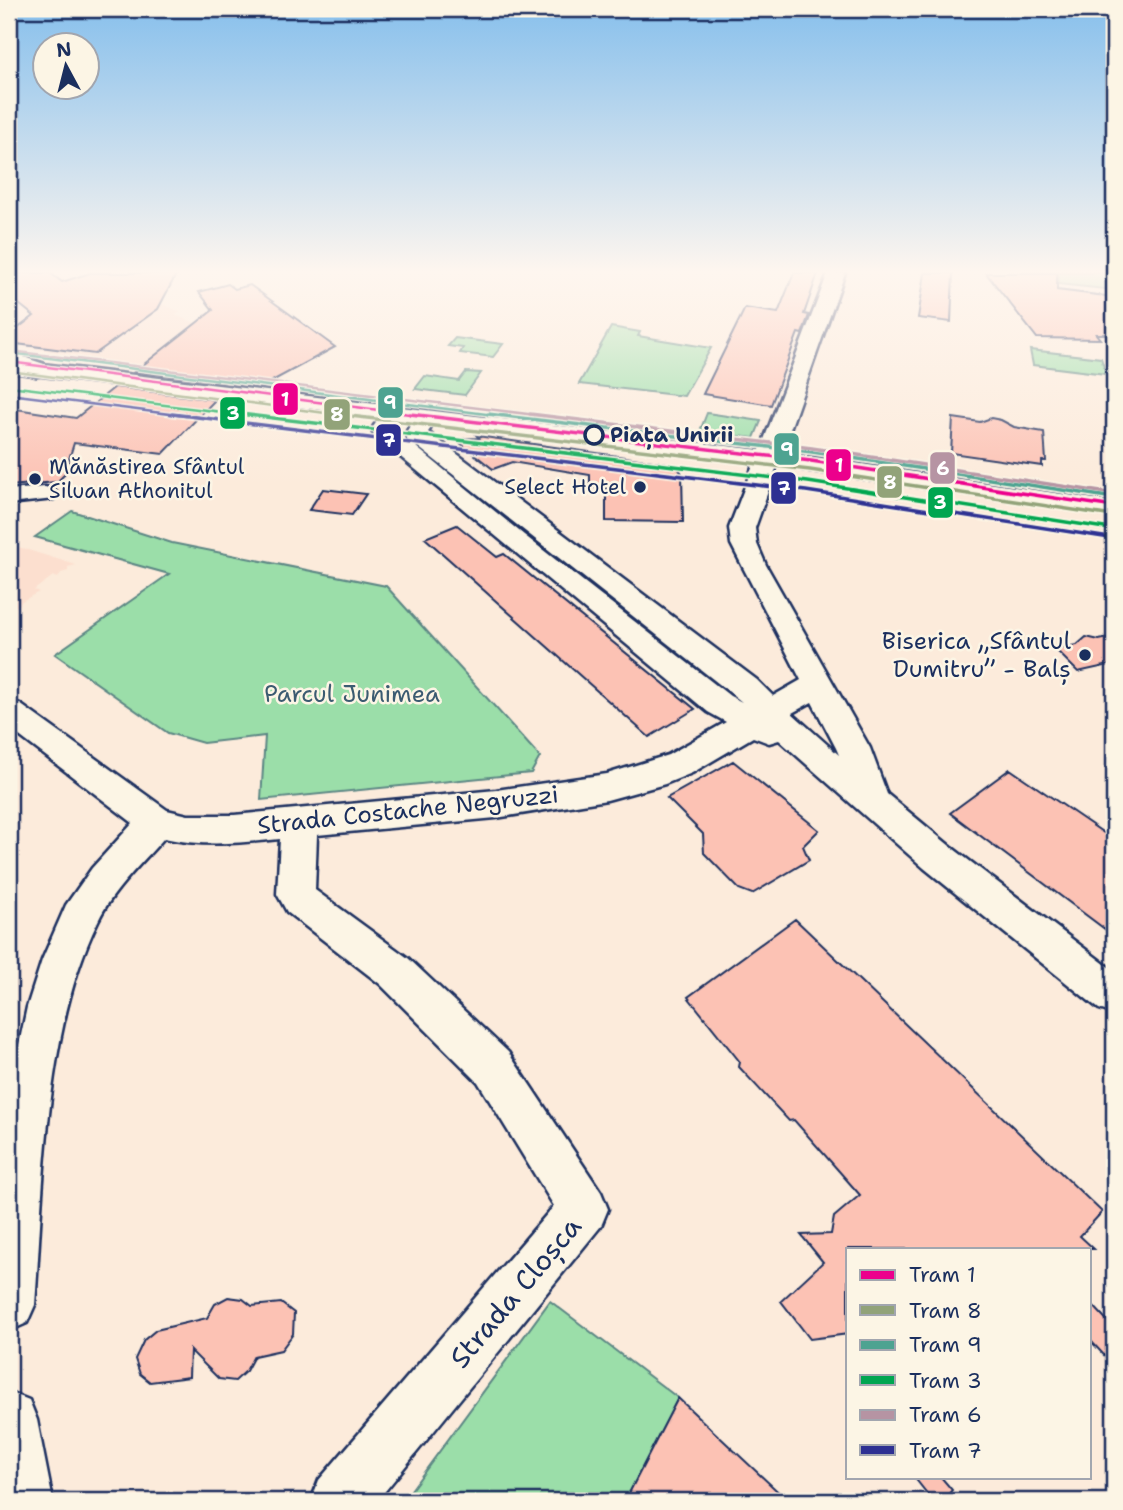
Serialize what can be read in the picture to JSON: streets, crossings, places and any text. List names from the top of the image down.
{
  "streets": {
    "street": ["Strada Costache Negruzzi", "Strada Cloșca"]
  },
  "crossings": [
    ["Strada Costache Negruzzi", "Strada Cloșca"]
  ],
  "parks": ["Parcul Junimea"],
  "places": [
    "Piața Unirii",
    "Mănăstirea Sfântul Siluan Athonitul",
    "Select Hotel",
    "Biserica „Sfântul Dumitru” - Balș"
  ],
  "lines": [
    "tram line 6",
    "tram line 9",
    "tram line 1",
    "tram line 8",
    "tram line 3",
    "tram line 7"
  ],
  "legend": [
    "Tram 1",
    "Tram 8",
    "Tram 9",
    "Tram 3",
    "Tram 6",
    "Tram 7"
  ],
  "north": "top"
}
